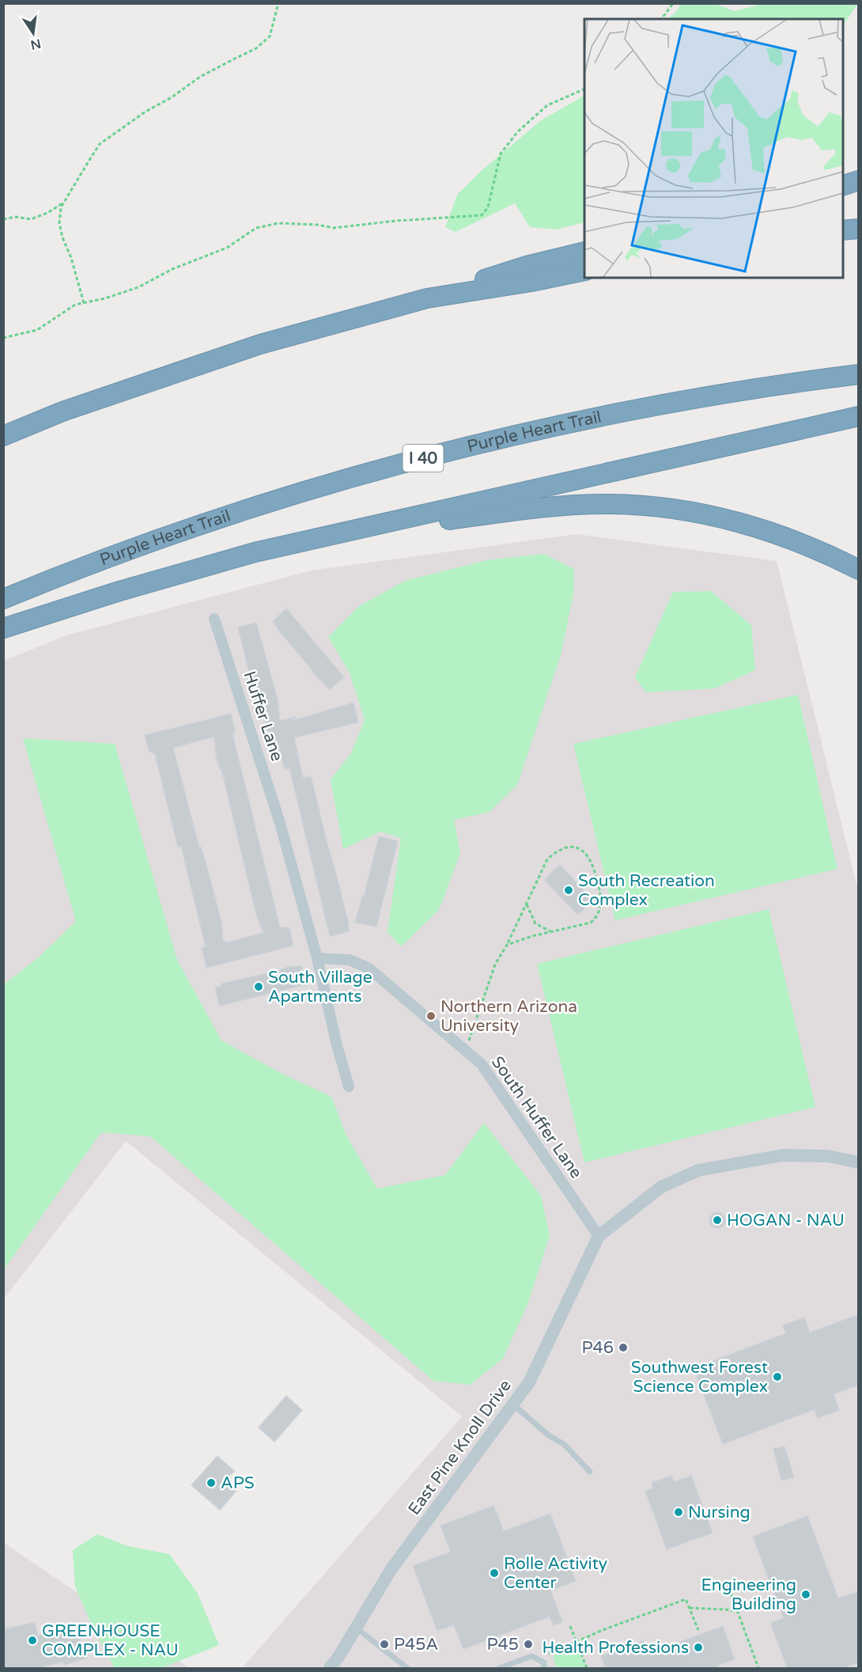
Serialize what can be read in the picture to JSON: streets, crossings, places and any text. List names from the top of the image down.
{
  "streets": {
    "highway": ["Purple Heart Trail", "I 40"],
    "street": ["Huffer Lane", "South Huffer Lane", "East Pine Knoll Drive"]
  },
  "crossings": [
    ["Huffer Lane", "South Huffer Lane"],
    ["South Huffer Lane", "East Pine Knoll Drive"]
  ],
  "places": [
    "South Recreation Complex",
    "South Village Apartments",
    "Northern Arizona University",
    "HOGAN - NAU",
    "P46",
    "Southwest Forest Science Complex",
    "APS",
    "Nursing",
    "Rolle Activity Center",
    "Engineering Building",
    "GREENHOUSE COMPLEX - NAU",
    "P45A",
    "P45",
    "Health Professions"
  ],
  "north": "bottom"
}
